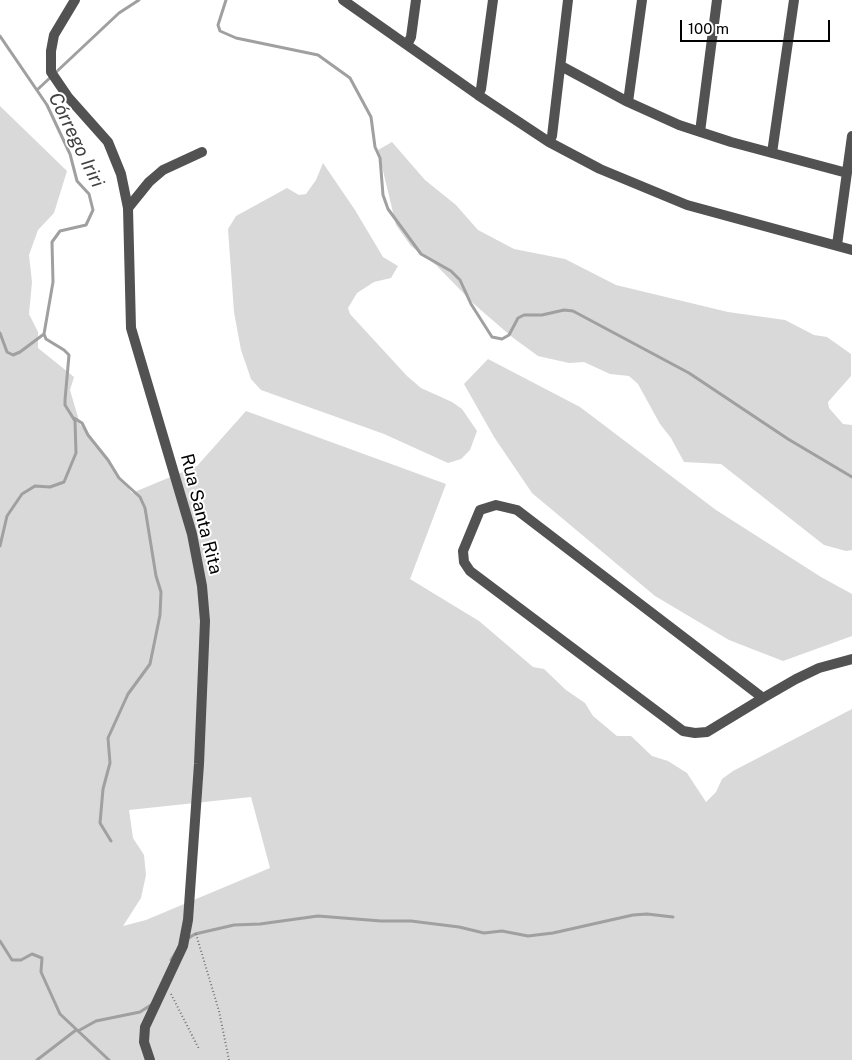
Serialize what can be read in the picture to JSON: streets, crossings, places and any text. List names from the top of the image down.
{
  "streets": {
    "street": ["Rua Santa Rita"]
  },
  "water": ["Córrego Iriri"],
  "scale_bar": "100 m"
}
